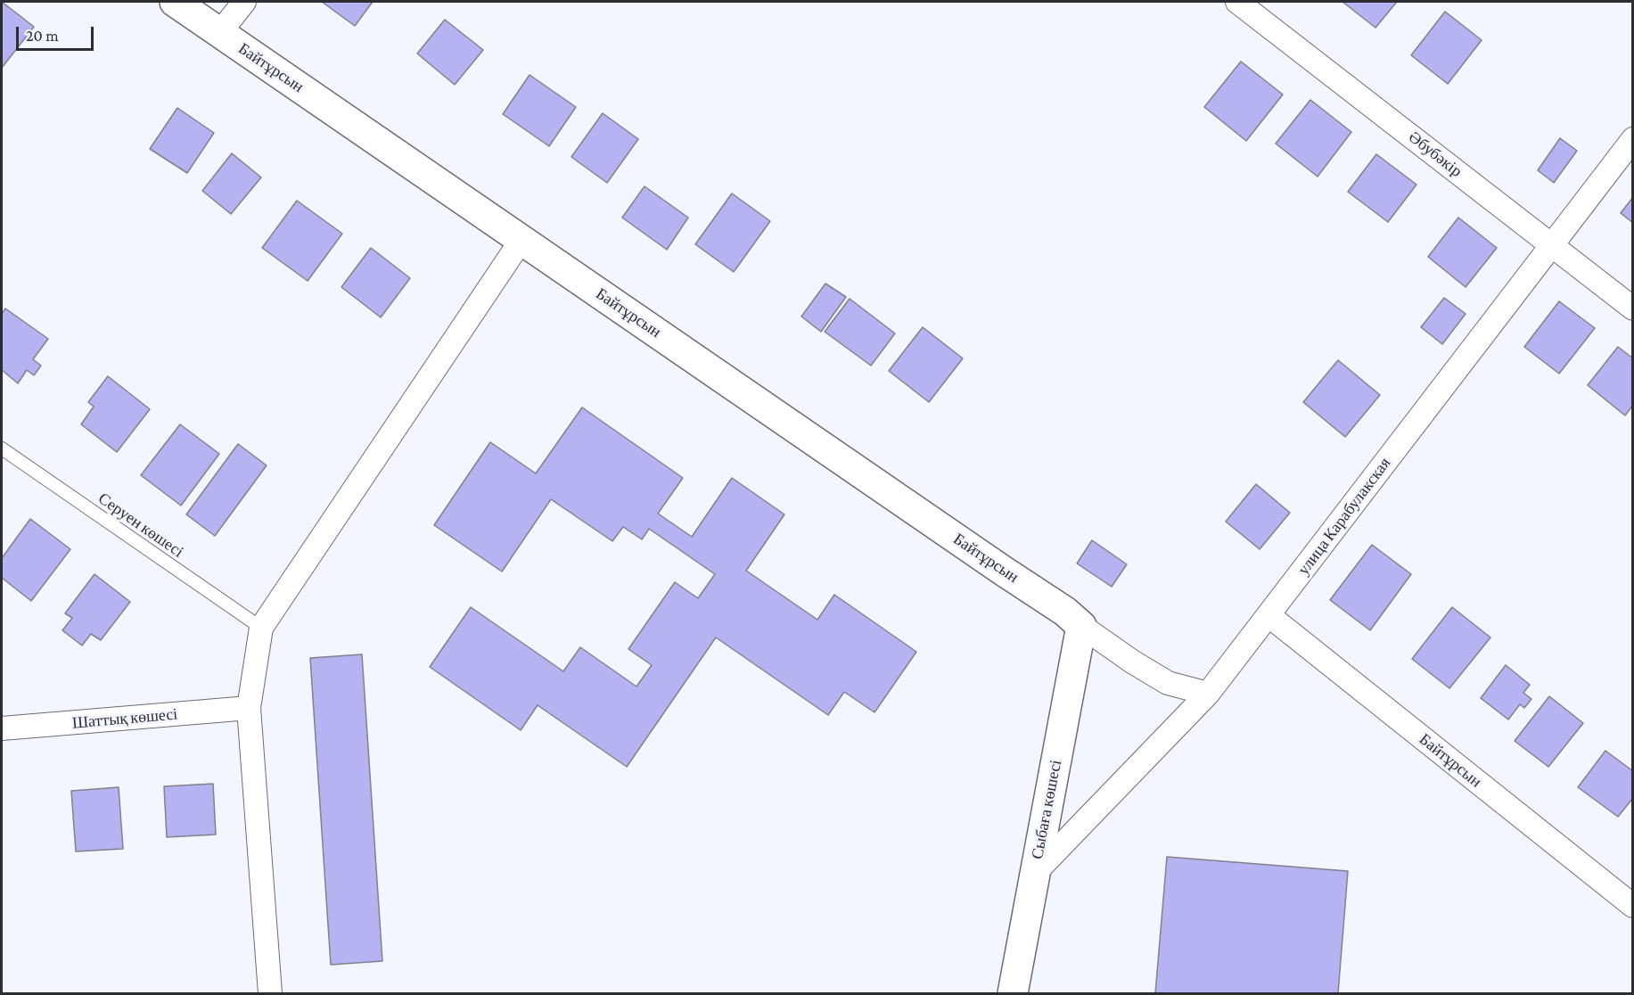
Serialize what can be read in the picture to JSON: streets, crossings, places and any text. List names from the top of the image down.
{
  "streets": {
    "street": [
      "Байтұрсын",
      "Әбубәкір",
      "улица Карабулакская",
      "Шаттық көшесі",
      "Сыбаға көшесі"
    ],
    "lane": ["Серуен көшесі"]
  },
  "crossings": [
    ["Байтұрсын", "улица Карабулакская"],
    ["Байтұрсын", "Сыбаға көшесі"],
    ["Әбубәкір", "улица Карабулакская"],
    ["улица Карабулакская", "Сыбаға көшесі"]
  ],
  "scale_bar": "20 m"
}
